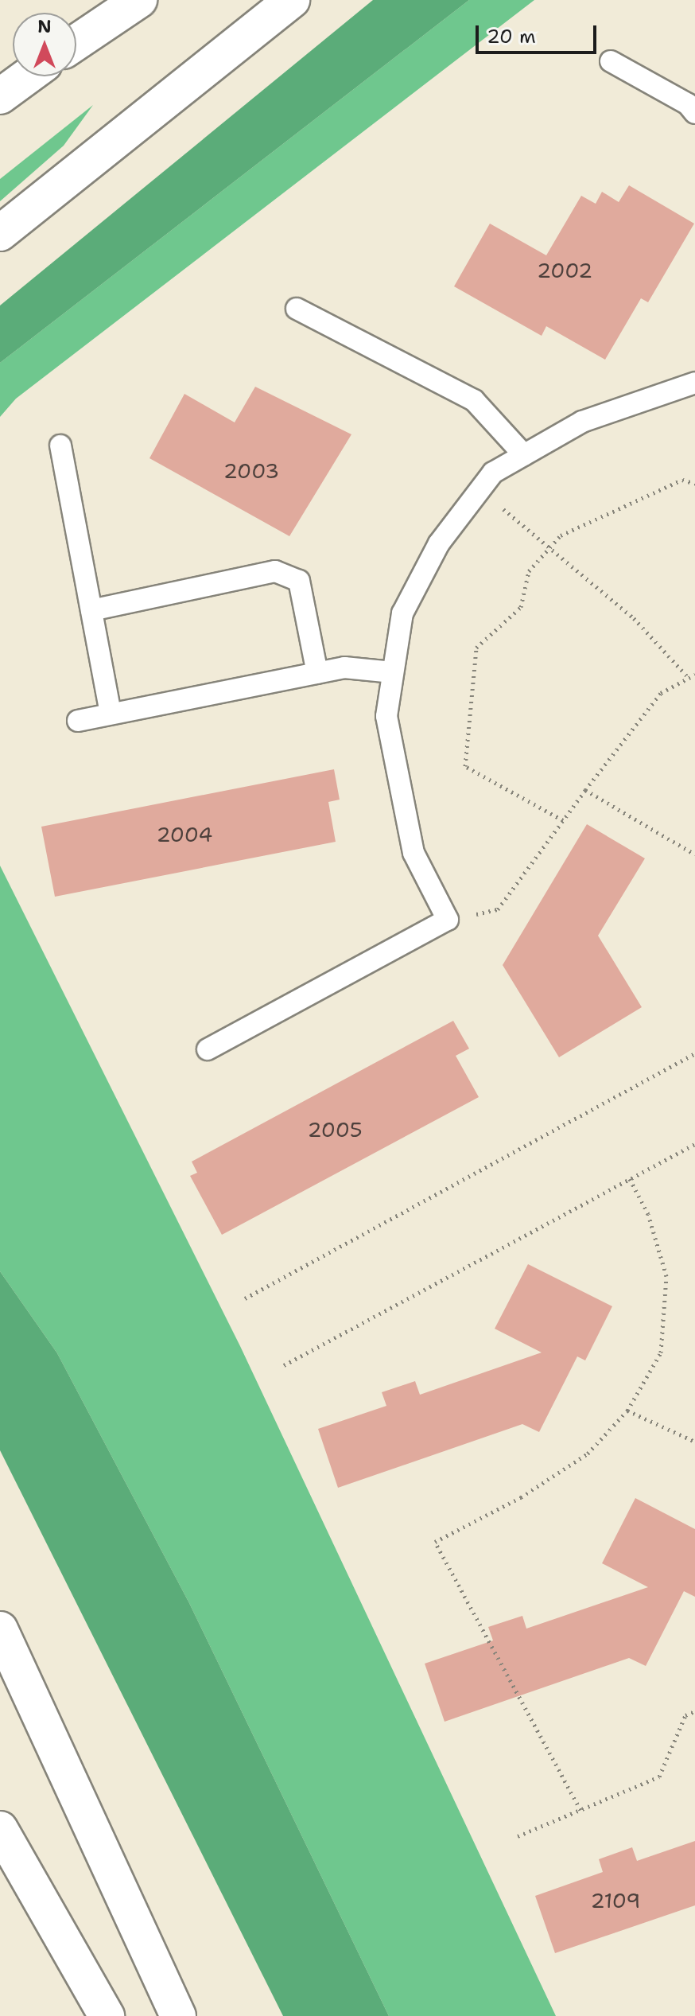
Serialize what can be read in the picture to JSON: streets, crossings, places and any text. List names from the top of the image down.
{
  "house_numbers": [
    "2002",
    "2003",
    "2004",
    "2005",
    "2109"
  ],
  "scale_bar": "20 m",
  "north": "top"
}
